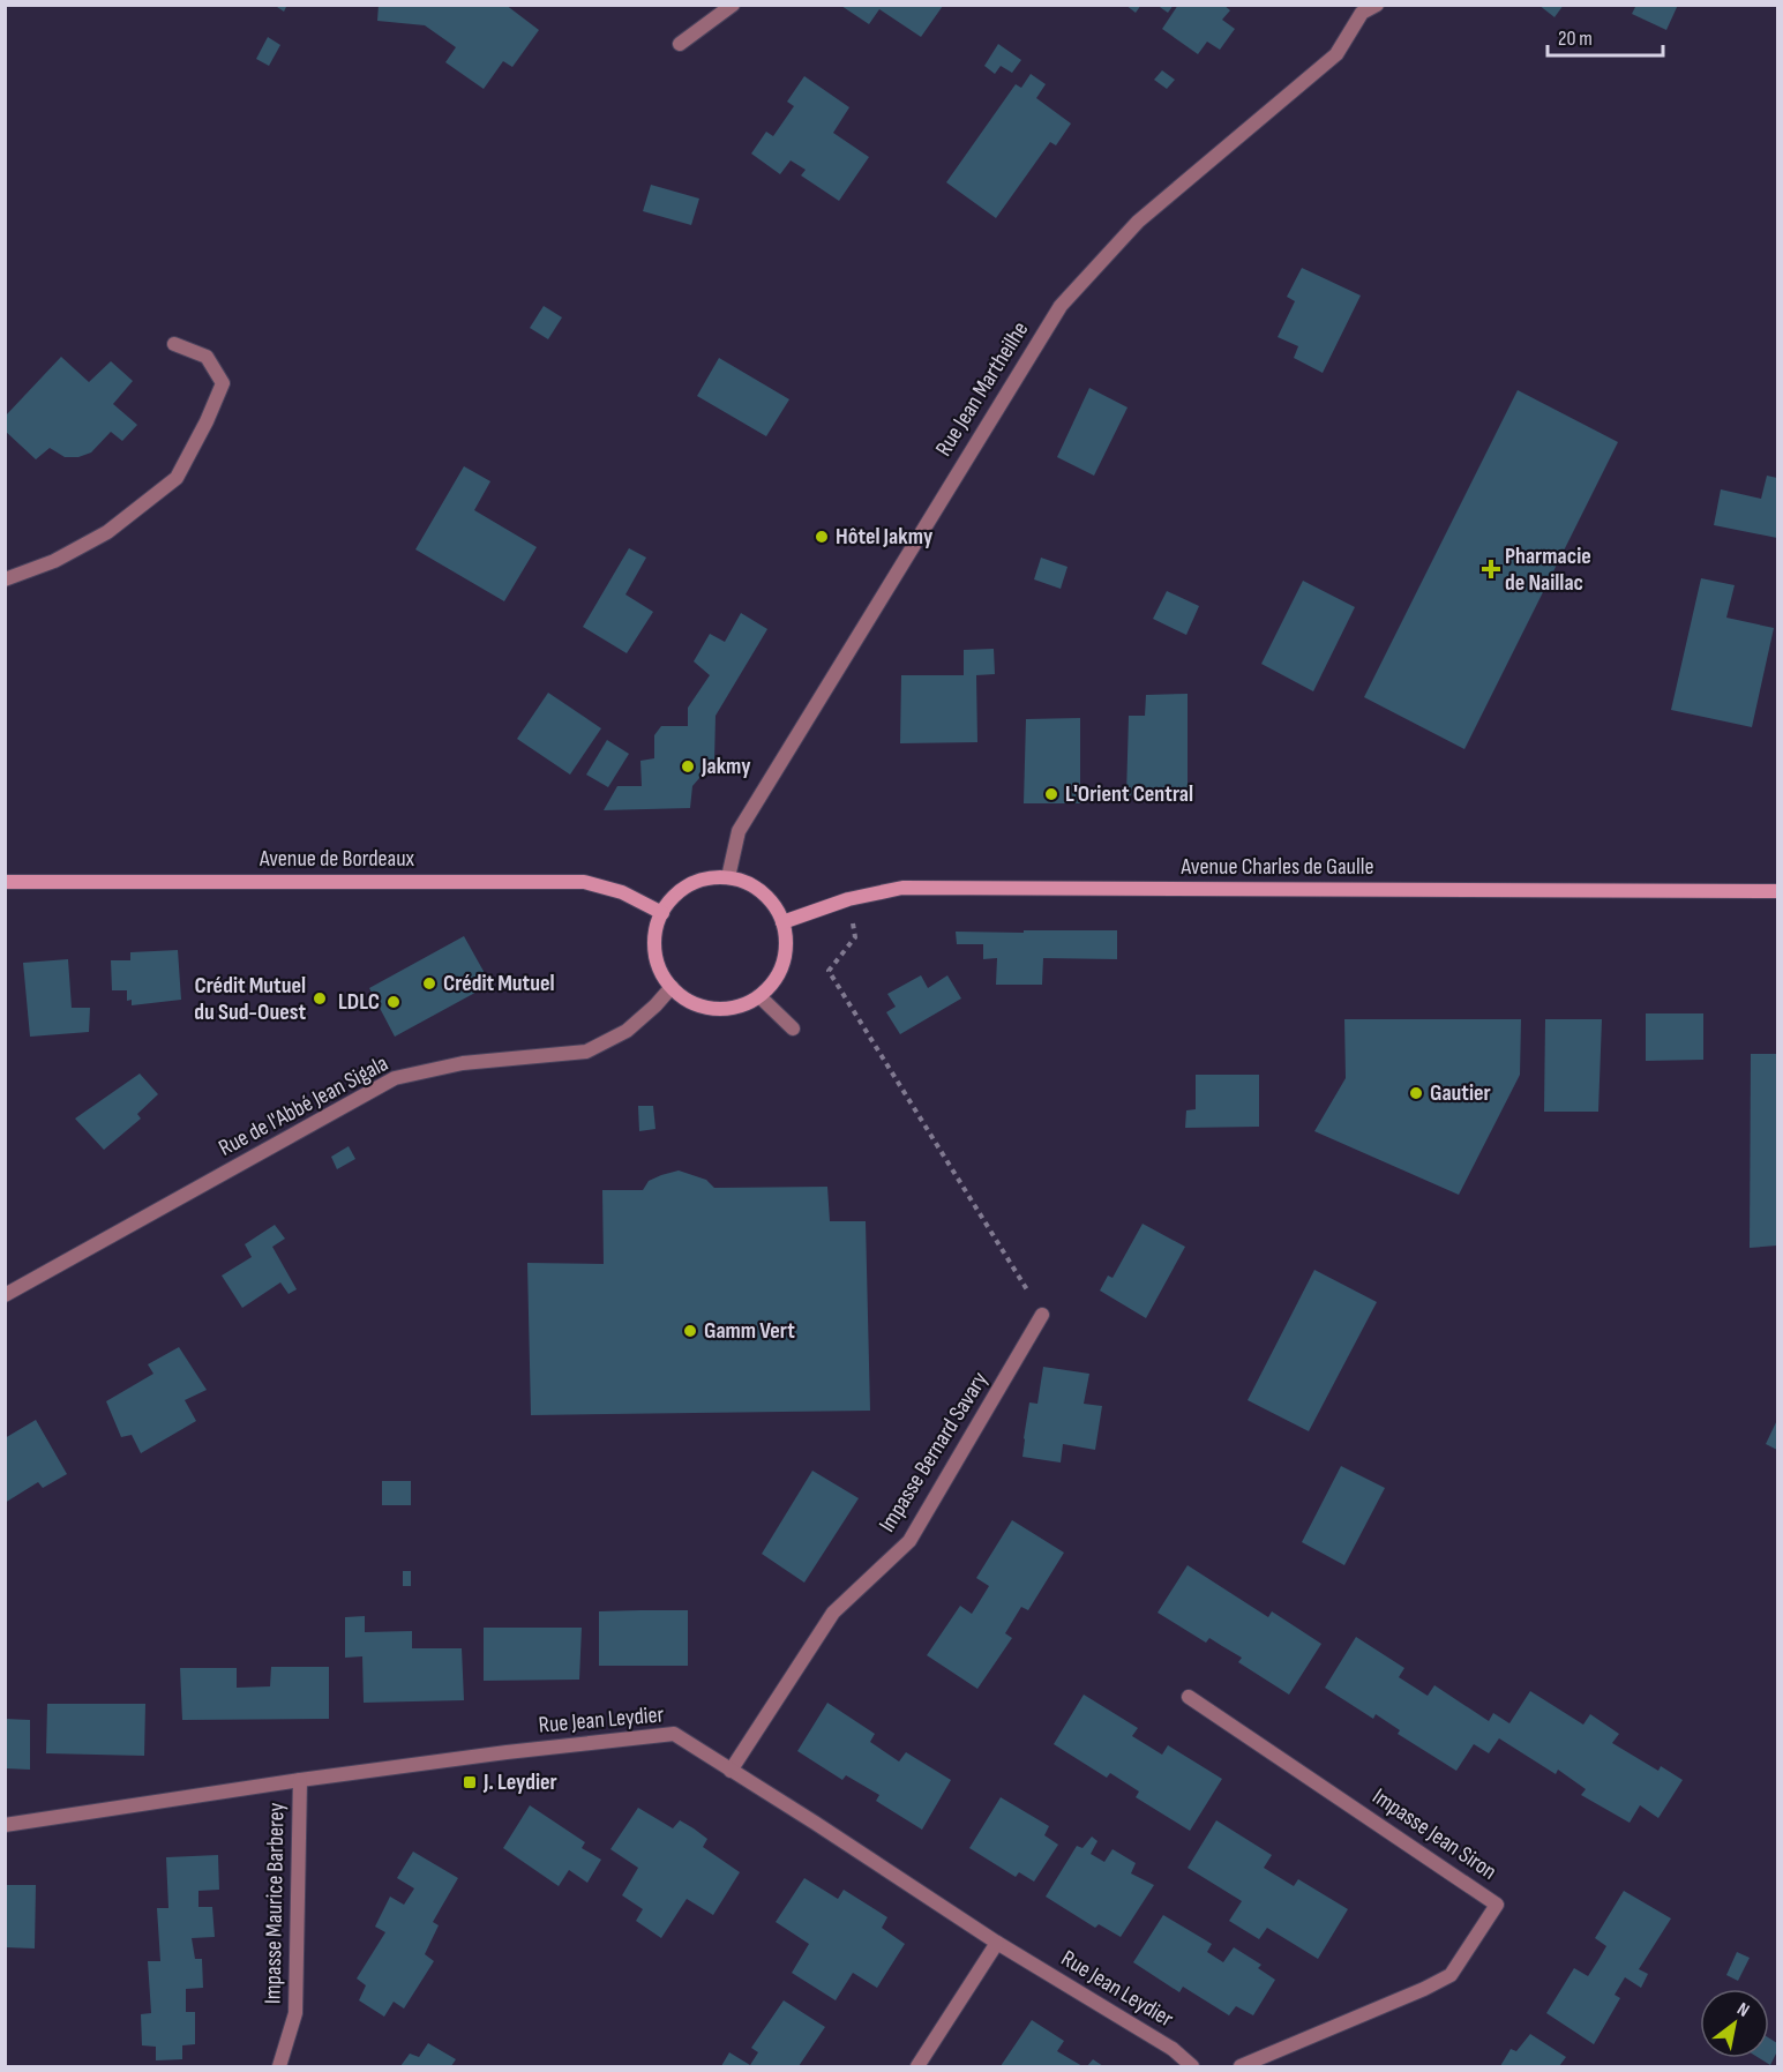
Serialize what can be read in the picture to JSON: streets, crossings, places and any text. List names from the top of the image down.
{
  "streets": {
    "main road": ["Avenue de Bordeaux", "Avenue Charles de Gaulle"],
    "street": [
      "Rue Jean Martheilhe",
      "Rue de l'Abbé Jean Sigala",
      "Impasse Bernard Savary",
      "Rue Jean Leydier",
      "Impasse Jean Siron",
      "Impasse Maurice Barberey"
    ]
  },
  "crossings": [
    ["Rue Jean Martheilhe", "Avenue de Bordeaux"],
    ["Rue Jean Martheilhe", "Avenue Charles de Gaulle"],
    ["Rue Jean Martheilhe", "Rue de l'Abbé Jean Sigala"],
    ["Avenue de Bordeaux", "Avenue Charles de Gaulle"],
    ["Avenue de Bordeaux", "Rue de l'Abbé Jean Sigala"],
    ["Avenue Charles de Gaulle", "Rue de l'Abbé Jean Sigala"],
    ["Impasse Bernard Savary", "Rue Jean Leydier"],
    ["Rue Jean Leydier", "Impasse Maurice Barberey"]
  ],
  "places": {
    "other": [
      "Hôtel Jakmy",
      "Jakmy",
      "L'Orient Central",
      "Crédit Mutuel",
      "Crédit Mutuel du Sud-Ouest",
      "LDLC",
      "Gautier",
      "Gamm Vert"
    ],
    "health": ["Pharmacie de Naillac"],
    "transit": ["J. Leydier"]
  },
  "scale_bar": "20 m",
  "north": "top right"
}
